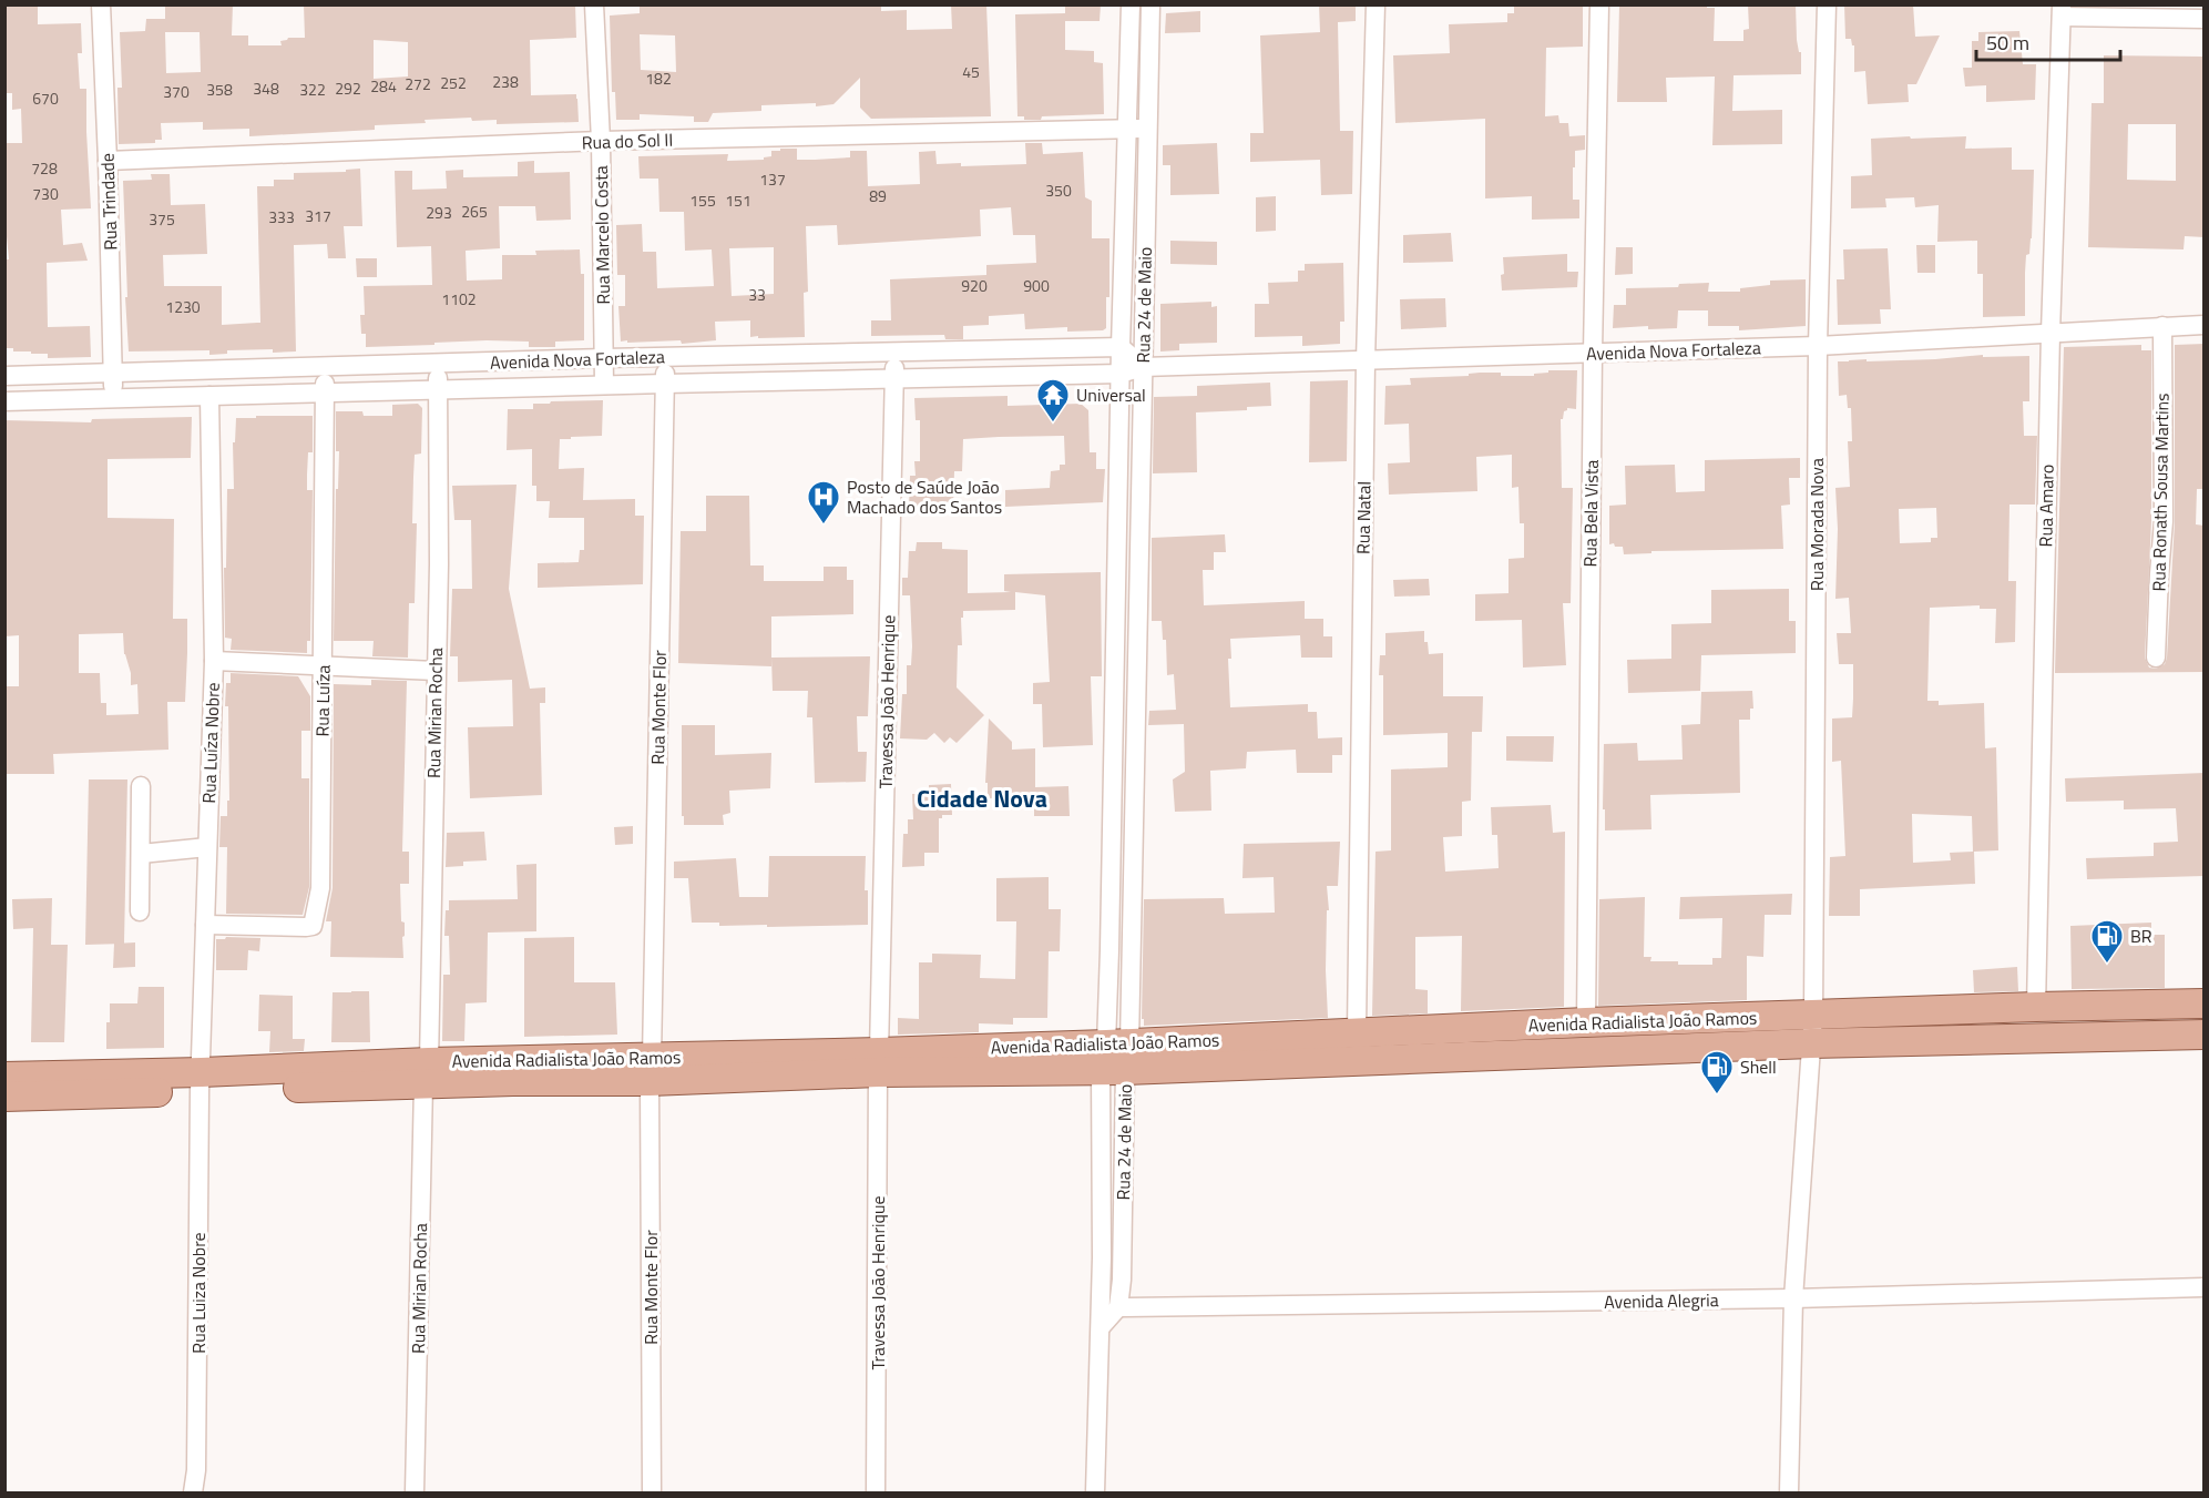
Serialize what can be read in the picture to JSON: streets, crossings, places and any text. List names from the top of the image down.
{
  "streets": {
    "main road": ["Avenida Radialista João Ramos"],
    "street": [
      "Rua do Sol II",
      "Rua Trindade",
      "Rua Marcelo Costa",
      "Rua 24 de Maio",
      "Avenida Nova Fortaleza",
      "Rua Ronath Sousa Martins",
      "Rua Amaro",
      "Rua Bela Vista",
      "Rua Natal",
      "Rua Morada Nova",
      "Rua Luíza",
      "Travessa João Henrique",
      "Rua Monte Flor",
      "Rua Mirian Rocha",
      "Rua Luíza Nobre",
      "Rua Luiza Nobre",
      "Avenida Alegria"
    ]
  },
  "crossings": [
    ["Rua do Sol II", "Rua Trindade"],
    ["Rua do Sol II", "Rua Marcelo Costa"],
    ["Rua do Sol II", "Rua 24 de Maio"],
    ["Rua Trindade", "Avenida Nova Fortaleza"],
    ["Rua Marcelo Costa", "Avenida Nova Fortaleza"],
    ["Rua 24 de Maio", "Avenida Nova Fortaleza"],
    ["Rua 24 de Maio", "Avenida Radialista João Ramos"],
    ["Rua 24 de Maio", "Avenida Alegria"],
    ["Avenida Nova Fortaleza", "Rua Ronath Sousa Martins"],
    ["Avenida Nova Fortaleza", "Rua Amaro"],
    ["Avenida Nova Fortaleza", "Rua Bela Vista"],
    ["Avenida Nova Fortaleza", "Rua Natal"],
    ["Avenida Nova Fortaleza", "Rua Morada Nova"],
    ["Avenida Nova Fortaleza", "Rua Luíza"],
    ["Avenida Nova Fortaleza", "Travessa João Henrique"],
    ["Avenida Nova Fortaleza", "Rua Monte Flor"],
    ["Avenida Nova Fortaleza", "Rua Mirian Rocha"],
    ["Avenida Nova Fortaleza", "Rua Luíza Nobre"],
    ["Rua Amaro", "Avenida Radialista João Ramos"],
    ["Rua Bela Vista", "Avenida Radialista João Ramos"],
    ["Rua Natal", "Avenida Radialista João Ramos"],
    ["Rua Morada Nova", "Avenida Radialista João Ramos"],
    ["Rua Morada Nova", "Avenida Alegria"],
    ["Rua Luíza", "Rua Luíza Nobre"],
    ["Travessa João Henrique", "Avenida Radialista João Ramos"],
    ["Rua Monte Flor", "Avenida Radialista João Ramos"],
    ["Rua Mirian Rocha", "Avenida Radialista João Ramos"],
    ["Rua Luíza Nobre", "Avenida Radialista João Ramos"],
    ["Rua Luíza Nobre", "Rua Luiza Nobre"],
    ["Avenida Radialista João Ramos", "Rua Luiza Nobre"]
  ],
  "districts": ["Cidade Nova"],
  "places": {
    "temple": ["Universal"],
    "hospital": ["Posto de Saúde João Machado dos Santos"],
    "fuel station": ["BR", "Shell"]
  },
  "house_numbers": [
    "45",
    "182",
    "238",
    "252",
    "272",
    "284",
    "348",
    "292",
    "358",
    "322",
    "370",
    "670",
    "728",
    "137",
    "350",
    "730",
    "89",
    "155",
    "151",
    "265",
    "293",
    "317",
    "333",
    "375",
    "920",
    "900",
    "33",
    "1102",
    "1230"
  ],
  "scale_bar": "50 m"
}
